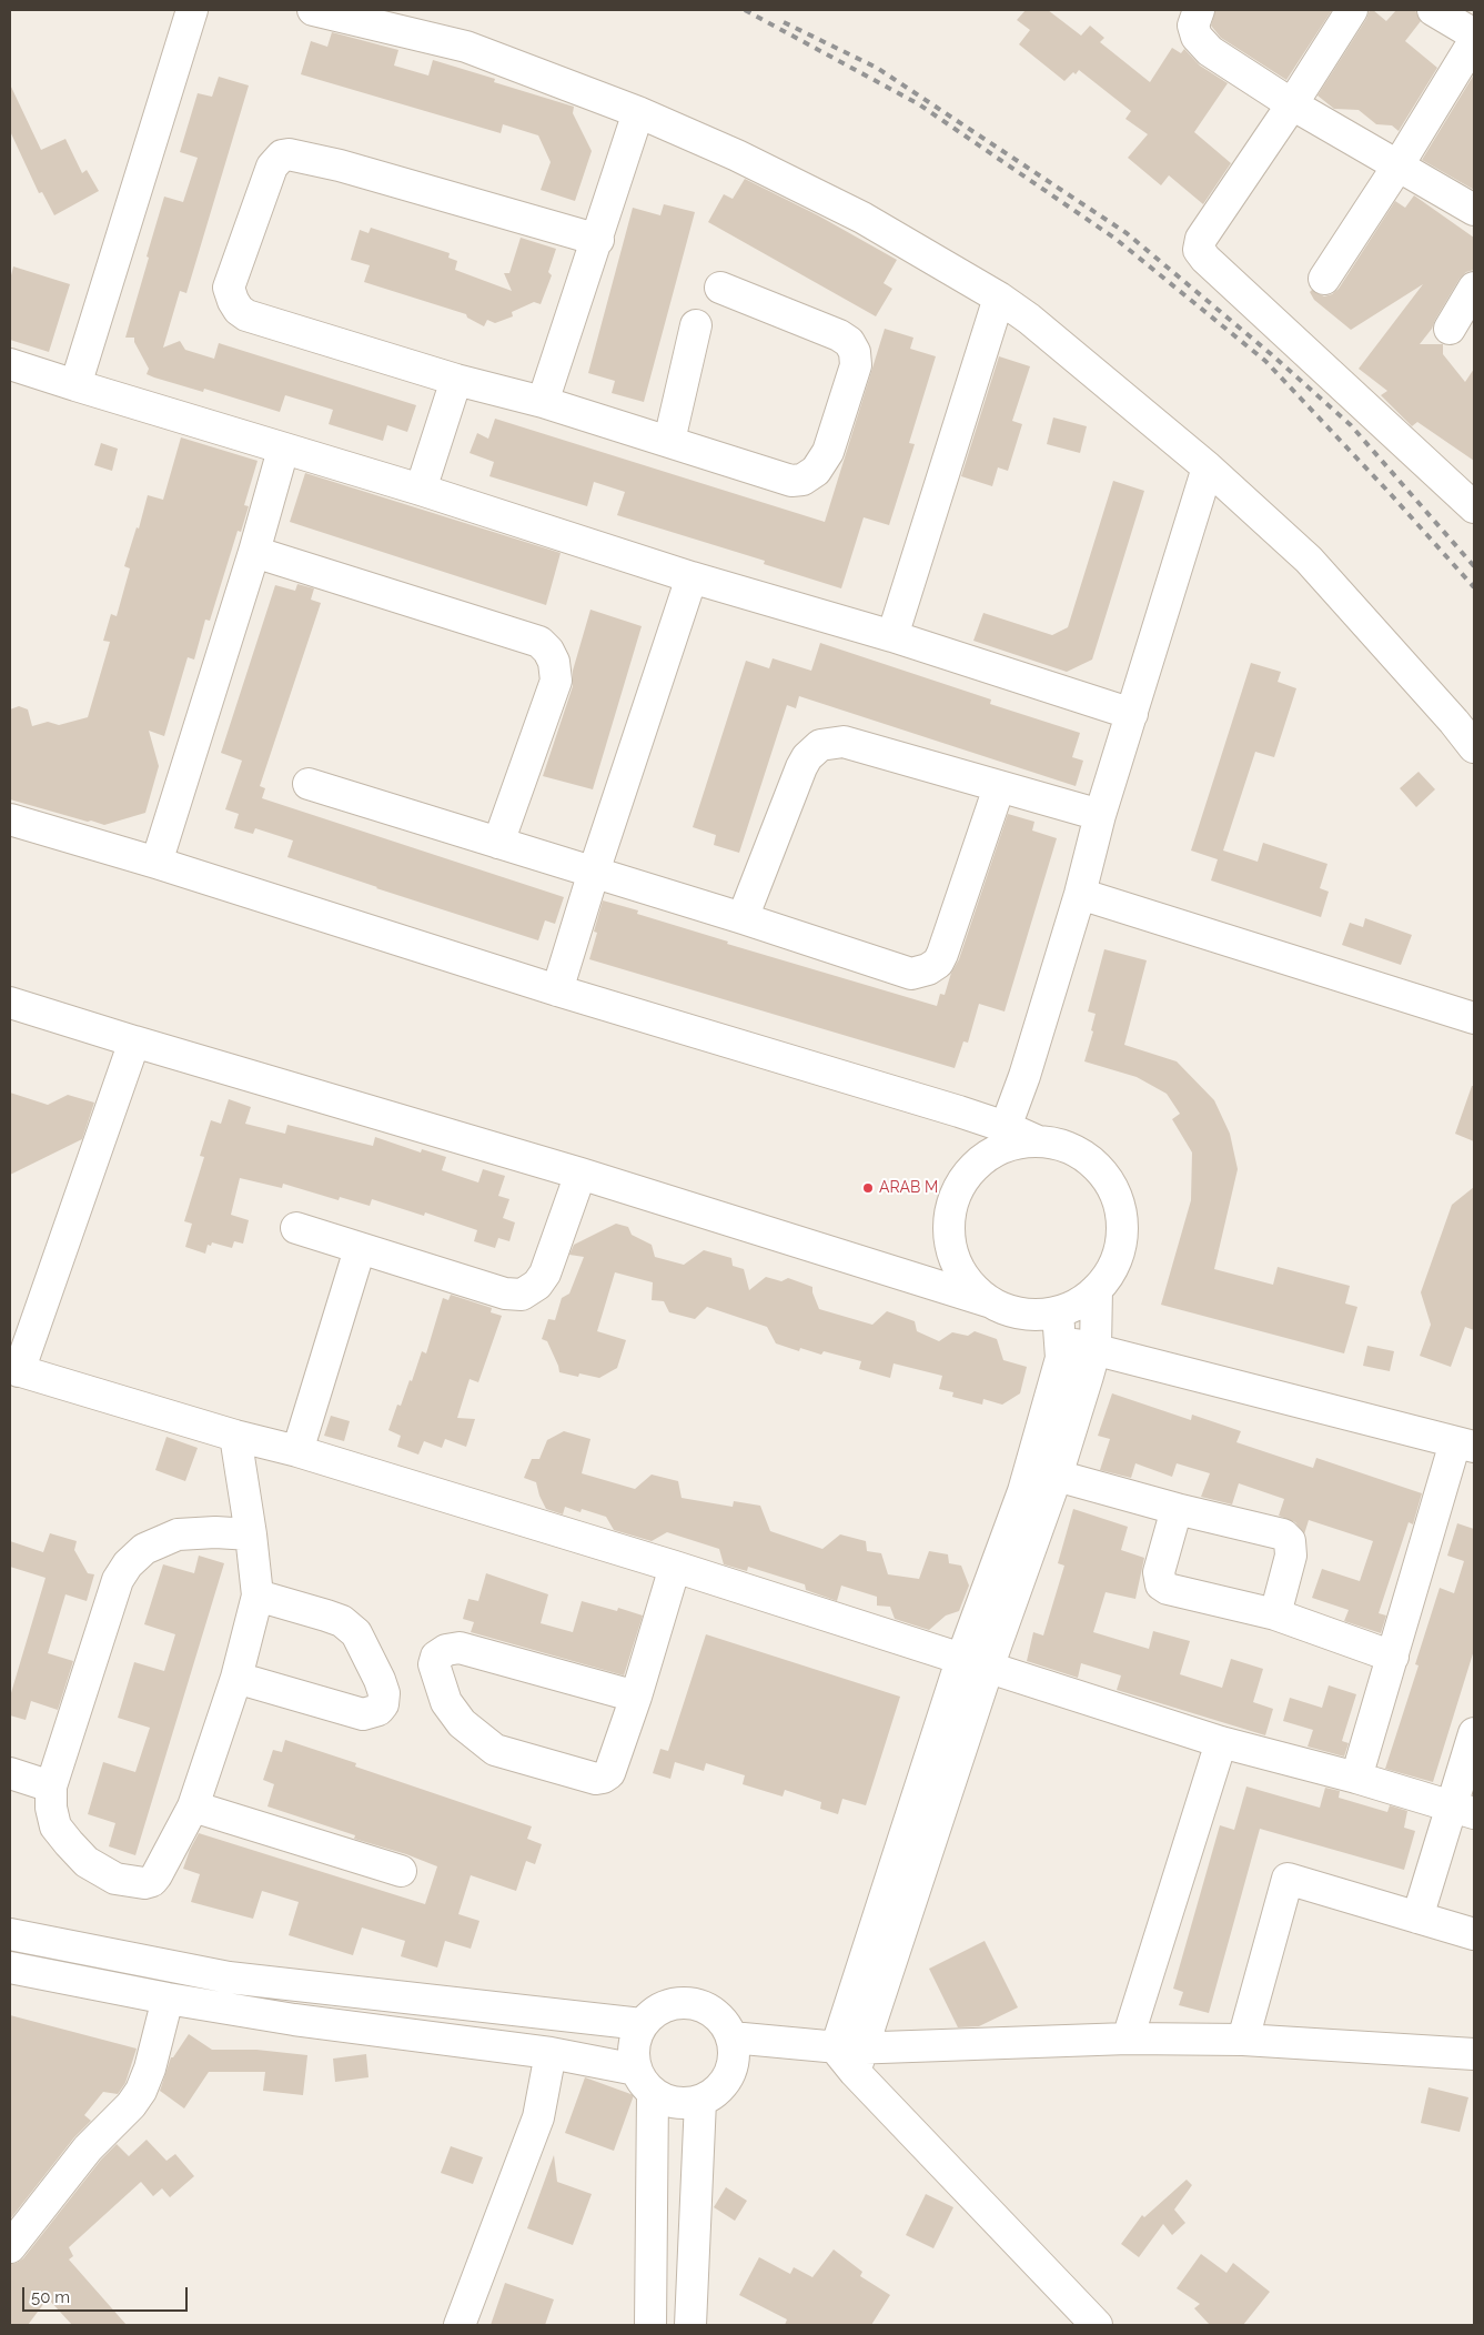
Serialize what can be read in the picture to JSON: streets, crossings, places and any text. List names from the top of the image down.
{
  "places": ["ARAB M"],
  "scale_bar": "50 m"
}
